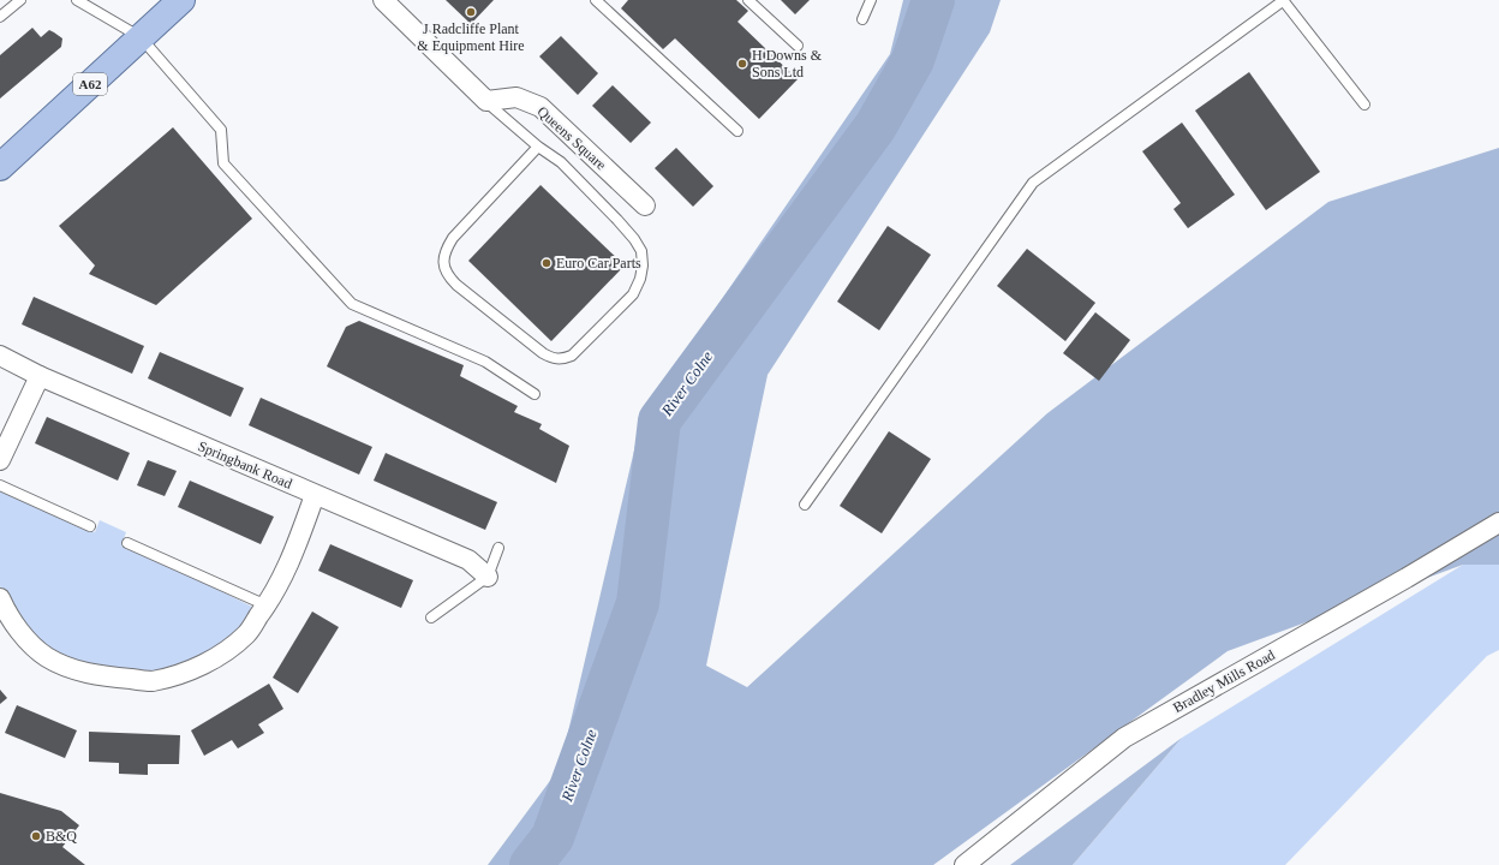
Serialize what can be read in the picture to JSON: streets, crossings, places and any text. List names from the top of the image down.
{
  "streets": {
    "main road": ["A62"],
    "street": ["Queens Square", "Springbank Road", "Bradley Mills Road"]
  },
  "water": ["River Colne"],
  "places": [
    "J Radcliffe Plant & Equipment Hire",
    "H Downs & Sons Ltd",
    "Euro Car Parts",
    "B&Q"
  ]
}
